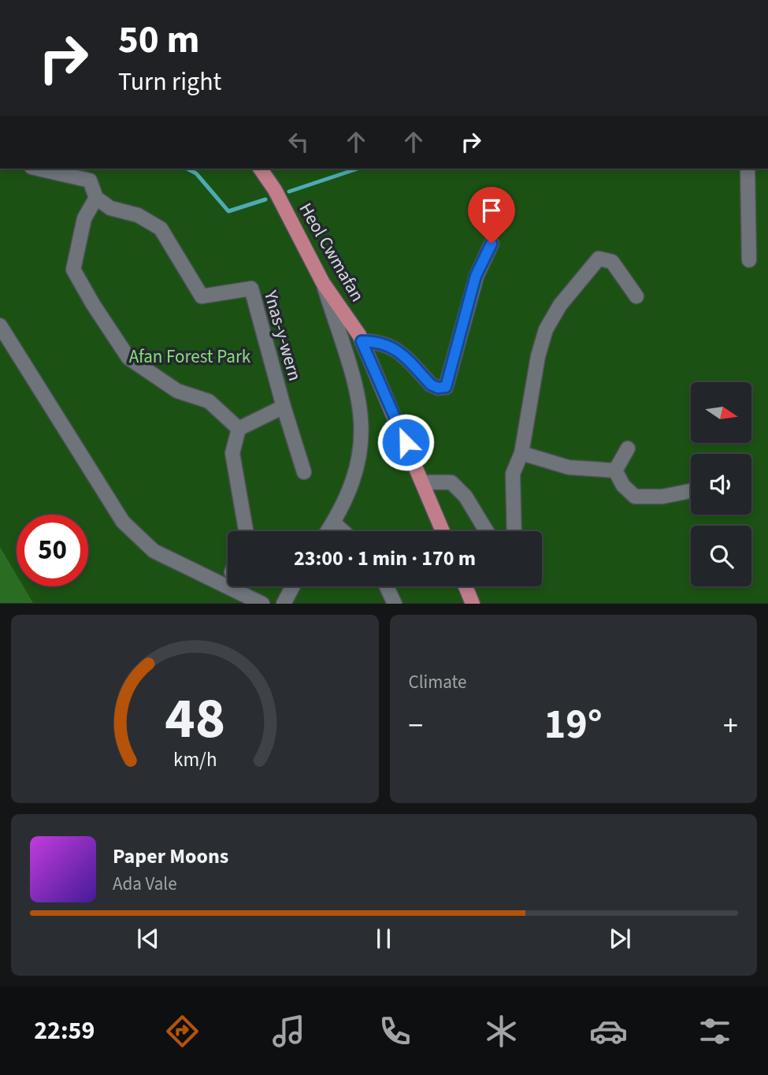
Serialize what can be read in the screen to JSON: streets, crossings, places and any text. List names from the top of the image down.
{
  "streets": {
    "main road": ["Heol Cwmafan"],
    "street": ["Ynas-y-wern"]
  },
  "parks": ["Afan Forest Park"],
  "north": "right",
  "page": {
    "turn": ["50 m", "Turn right"],
    "limit": "50",
    "trip": "23:00 · 1 min · 170 m",
    "tile": "Climate",
    "heat": ["−", "19°", "+"],
    "song": ["Paper Moons", "Ada Vale"],
    "tabs": "22:59",
    "gauge": ["48", "km/h"]
  }
}
